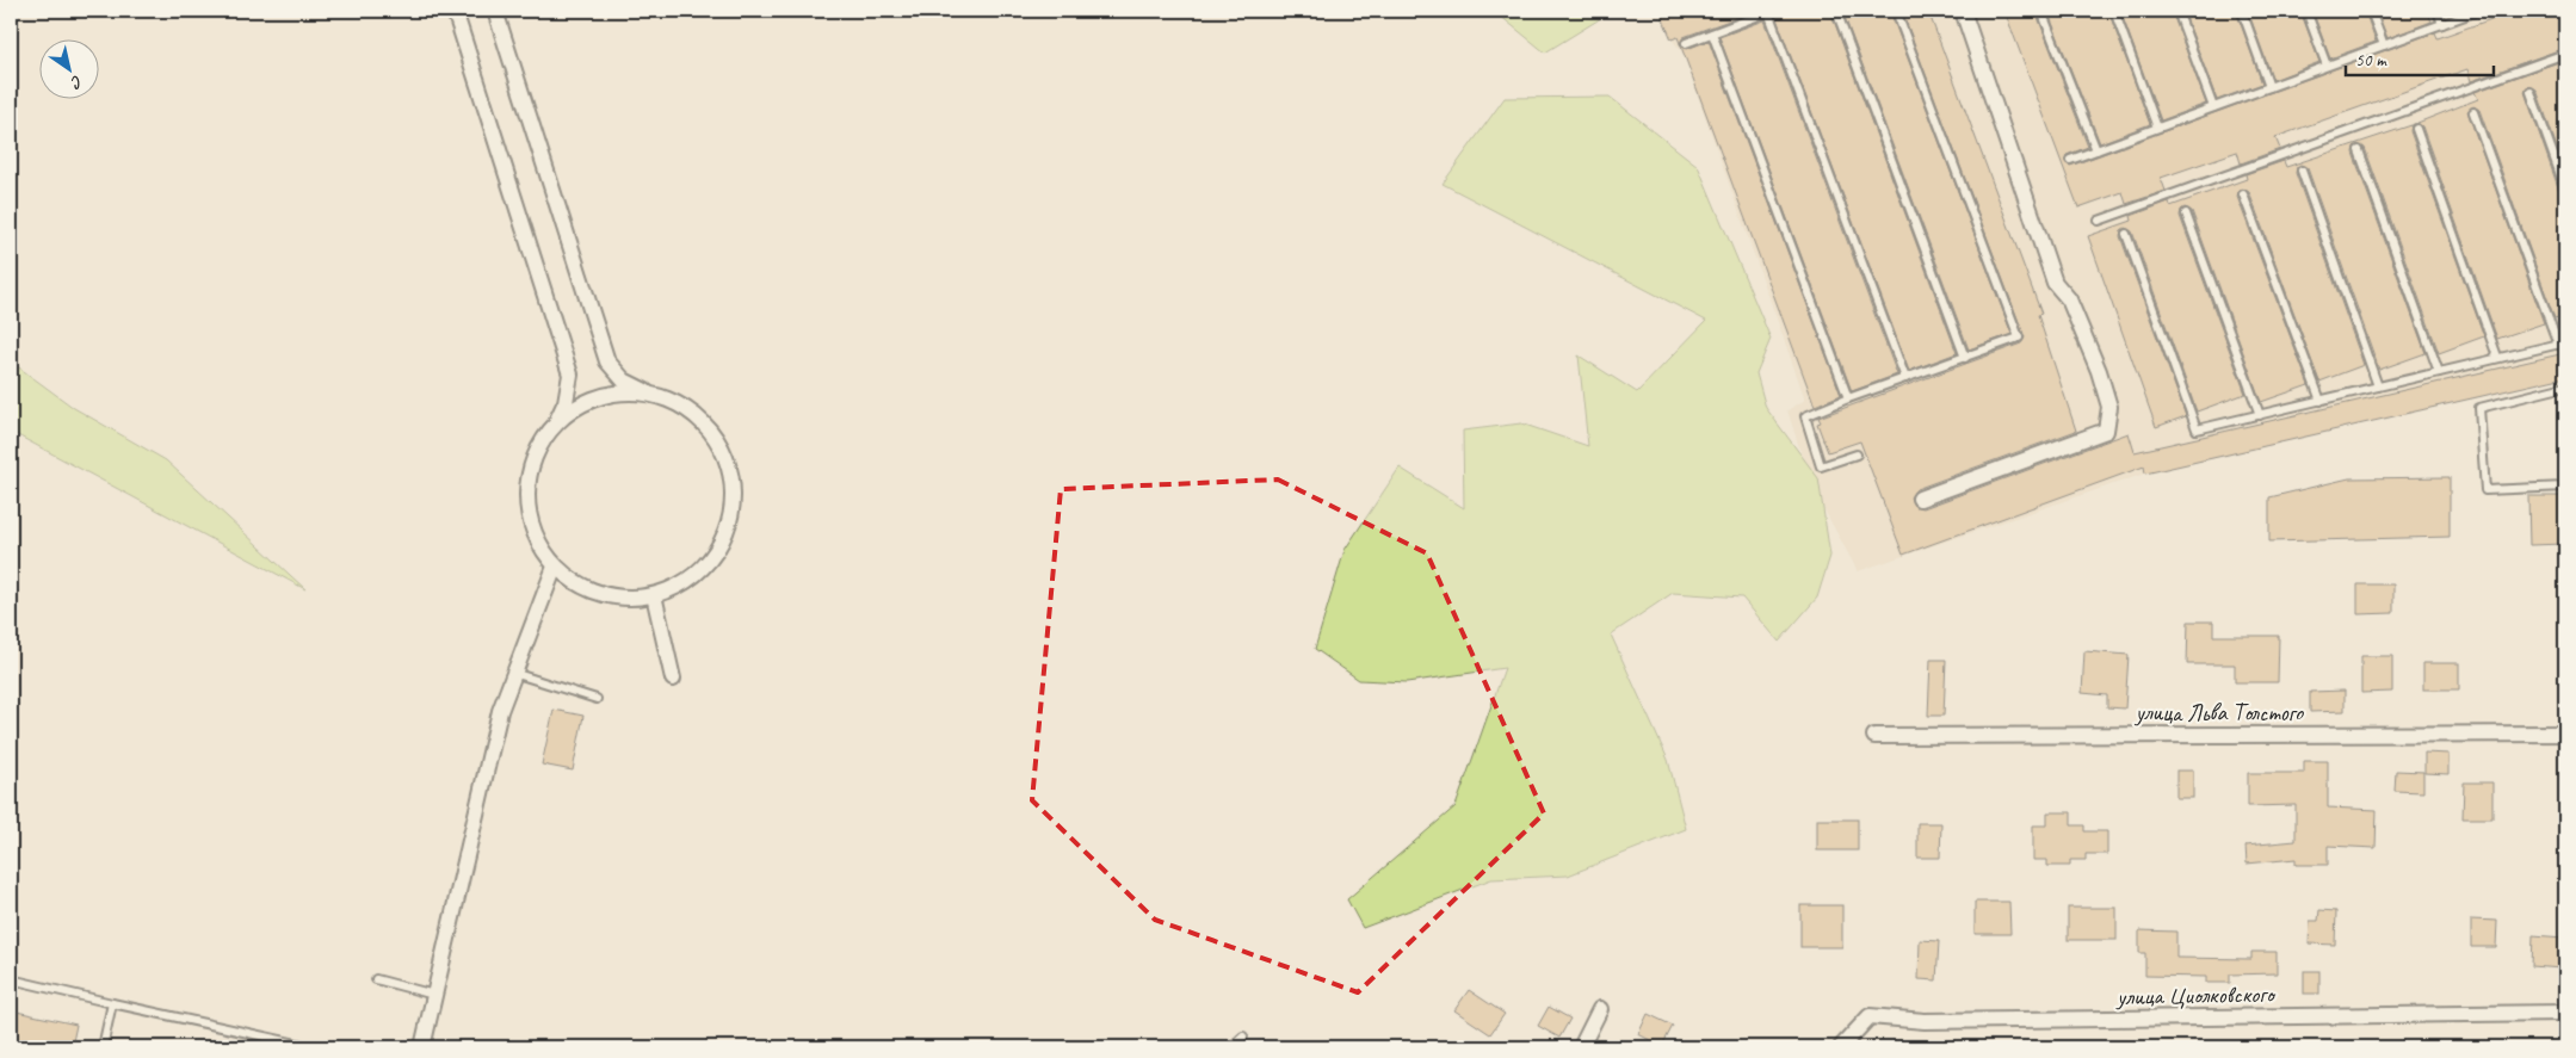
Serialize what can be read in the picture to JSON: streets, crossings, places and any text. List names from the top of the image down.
{
  "streets": {
    "street": ["улица Льва Толстого", "улица Циолковского"]
  },
  "scale_bar": "50 m",
  "north": "bottom right"
}
